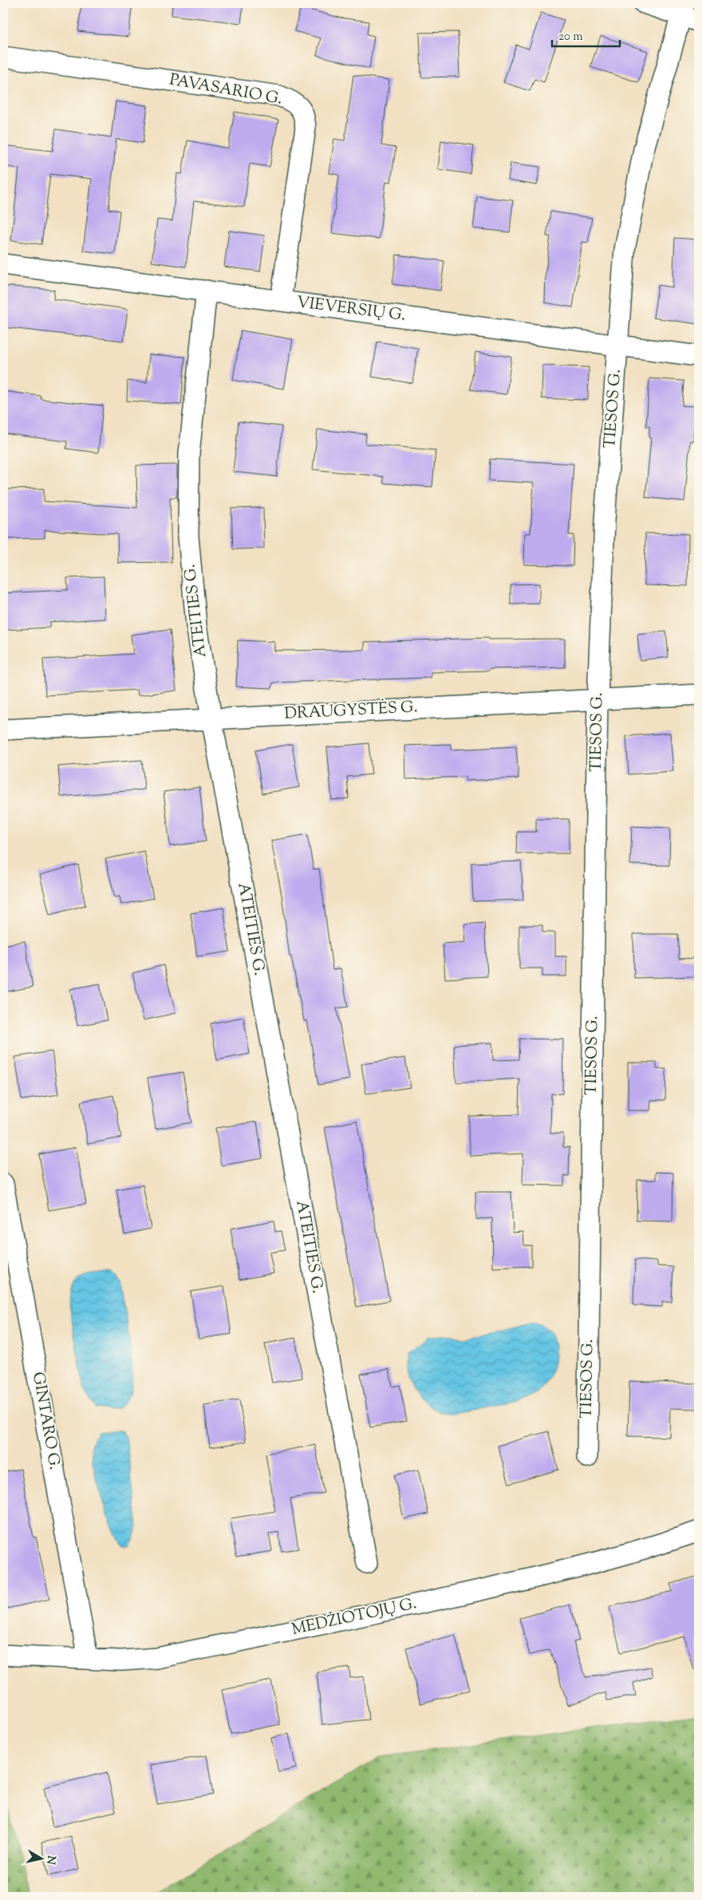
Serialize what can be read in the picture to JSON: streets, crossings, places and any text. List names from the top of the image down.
{
  "streets": {
    "street": [
      "PAVASARIO G.",
      "VIEVERSIŲ G.",
      "TIESOS G.",
      "ATEITIES G.",
      "DRAUGYSTĖS G.",
      "GINTARO G.",
      "MEDŽIOTOJŲ G."
    ]
  },
  "crossings": [
    ["PAVASARIO G.", "VIEVERSIŲ G."],
    ["VIEVERSIŲ G.", "TIESOS G."],
    ["VIEVERSIŲ G.", "ATEITIES G."],
    ["TIESOS G.", "DRAUGYSTĖS G."],
    ["ATEITIES G.", "DRAUGYSTĖS G."],
    ["GINTARO G.", "MEDŽIOTOJŲ G."]
  ],
  "scale_bar": "20 m",
  "north": "right"
}
